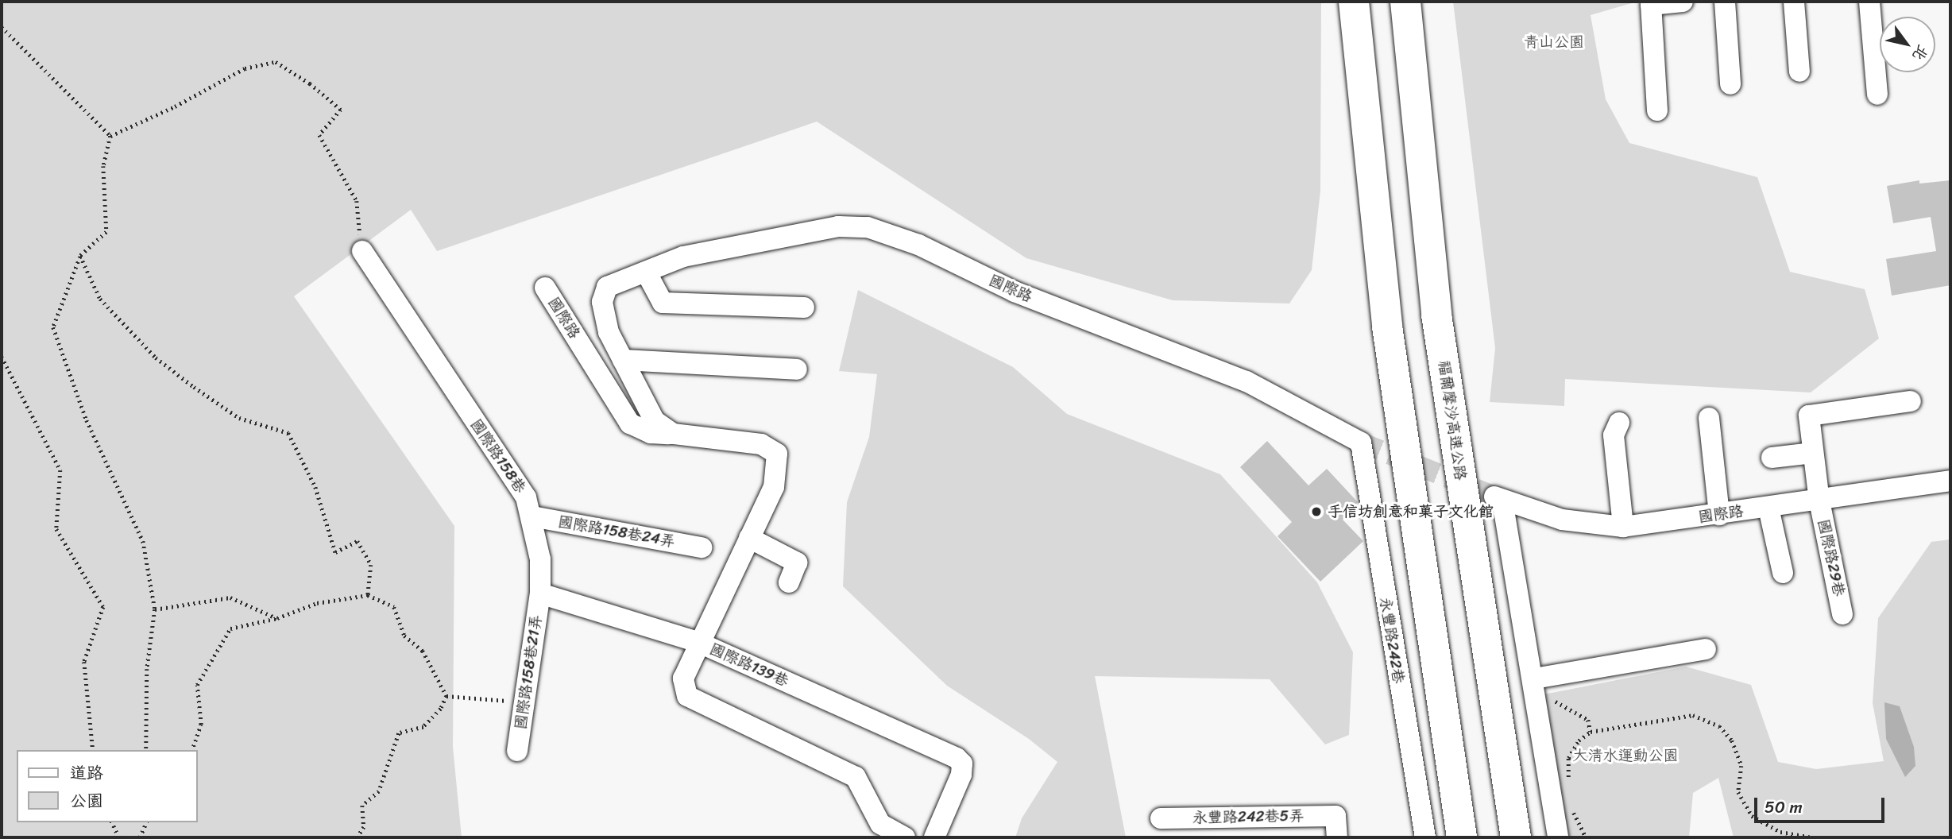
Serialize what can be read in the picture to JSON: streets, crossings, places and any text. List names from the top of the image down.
{
  "streets": {
    "highway": ["福爾摩沙高速公路"],
    "street": [
      "國際路",
      "國際路158巷",
      "國際路158巷24弄",
      "國際路29巷",
      "永豐路242巷",
      "國際路139巷",
      "國際路158巷21弄",
      "永豐路242巷5弄"
    ]
  },
  "crossings": [
    ["國際路", "國際路29巷"],
    ["國際路", "永豐路242巷"],
    ["國際路", "國際路139巷"],
    ["國際路158巷", "國際路158巷24弄"],
    ["國際路158巷", "國際路158巷21弄"]
  ],
  "parks": ["青山公園", "大清水運動公園"],
  "places": ["手信坊創意和菓子文化館"],
  "legend": ["道路", "公園"],
  "scale_bar": "50 m",
  "north": "bottom right"
}
